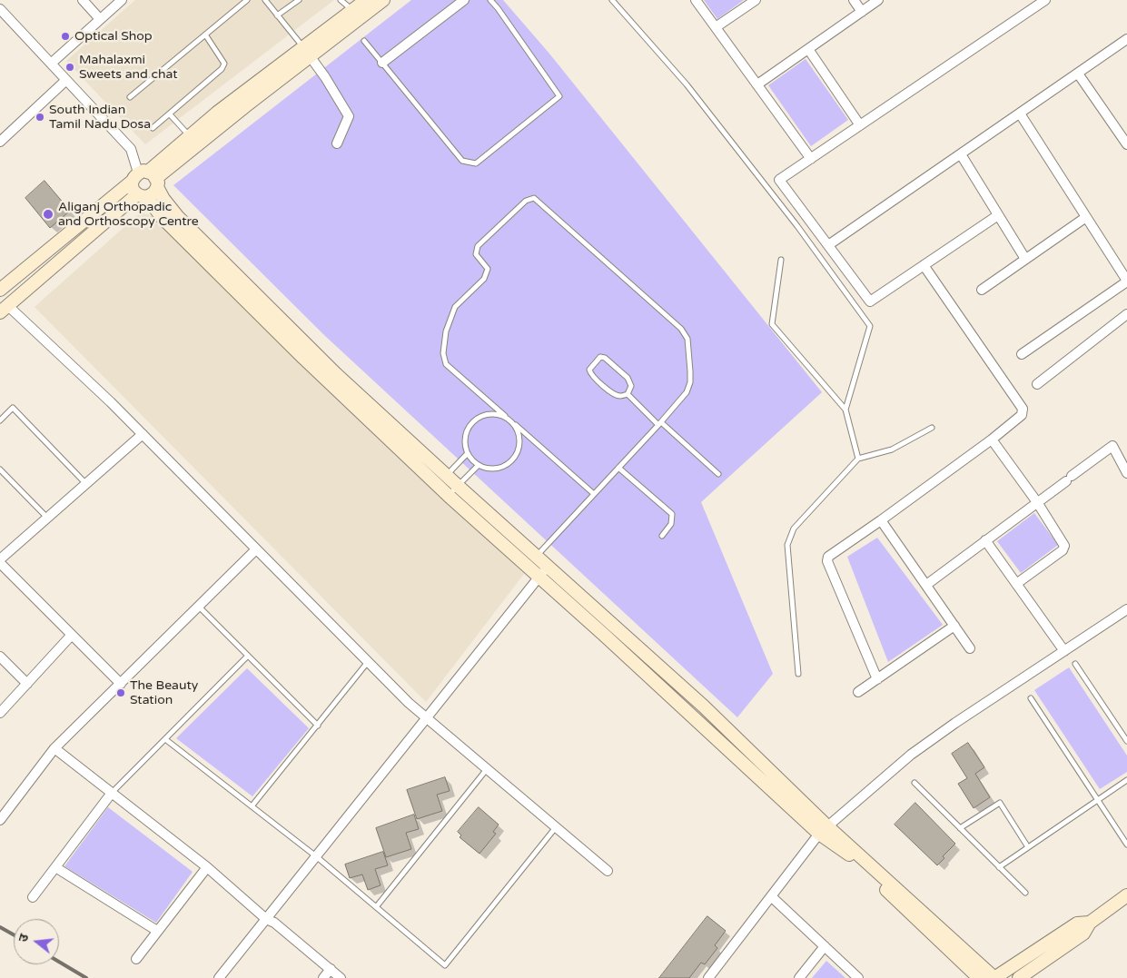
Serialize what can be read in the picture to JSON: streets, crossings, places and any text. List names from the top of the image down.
{
  "places": [
    "Optical Shop",
    "Mahalaxmi Sweets and chat",
    "South Indian Tamil Nadu Dosa",
    "Aliganj Orthopadic and Orthoscopy Centre",
    "The Beauty Station"
  ],
  "north": "left"
}
